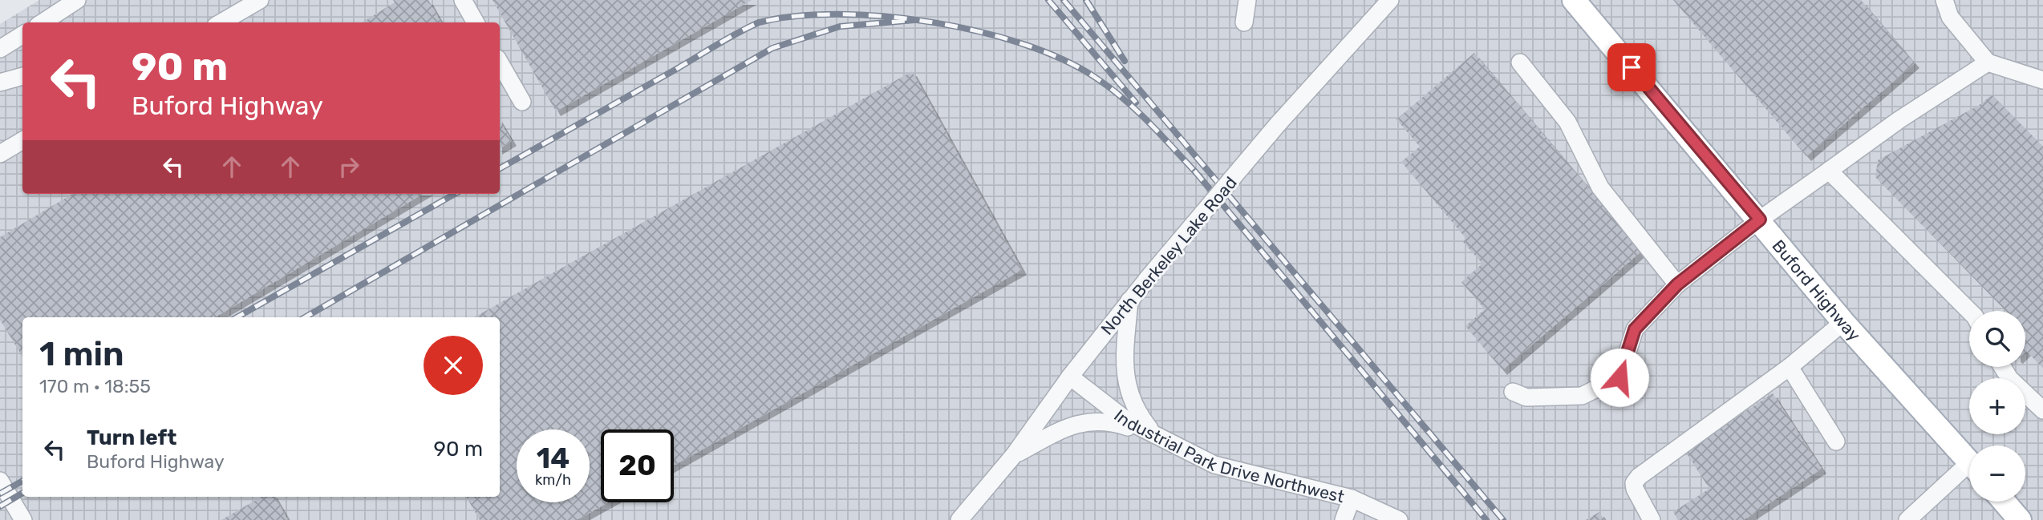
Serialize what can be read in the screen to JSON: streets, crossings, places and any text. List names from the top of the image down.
{
  "streets": {
    "main road": ["Buford Highway"],
    "street": ["North Berkeley Lake Road", "Industrial Park Drive Northwest"]
  },
  "crossings": [
    ["North Berkeley Lake Road", "Industrial Park Drive Northwest"]
  ],
  "page": {
    "turn": ["90 m", "Buford Highway"],
    "map_buttons": ["+", "−"],
    "heading": ["1 min", "170 m · 18:55"],
    "list": [
      {
        "name": "Turn left",
        "note": "Buford Highway",
        "value": "90 m"
      }
    ],
    "speed": "14 km/h",
    "limit": "20"
  }
}
